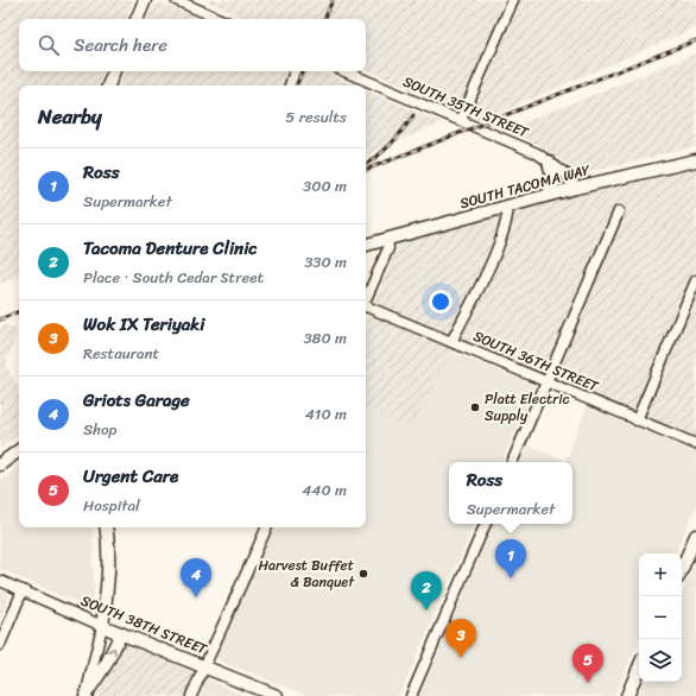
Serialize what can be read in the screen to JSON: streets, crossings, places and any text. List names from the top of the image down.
{
  "streets": {
    "main road": ["SOUTH TACOMA WAY", "SOUTH 38TH STREET"],
    "street": ["SOUTH 35TH STREET", "SOUTH 36TH STREET"]
  },
  "crossings": [
    ["SOUTH 35TH STREET", "SOUTH TACOMA WAY"]
  ],
  "places": ["Platt Electric Supply", "Harvest Buffet & Banquet"],
  "page": {
    "search": "Search here",
    "heading": ["Nearby", "5 results"],
    "list": [
      {
        "mark": "1",
        "name": "Ross",
        "note": "Supermarket",
        "value": "300 m"
      },
      {
        "mark": "2",
        "name": "Tacoma Denture Clinic",
        "note": "Place · South Cedar Street",
        "value": "330 m"
      },
      {
        "mark": "3",
        "name": "Wok IX Teriyaki",
        "note": "Restaurant",
        "value": "380 m"
      },
      {
        "mark": "4",
        "name": "Griots Garage",
        "note": "Shop",
        "value": "410 m"
      },
      {
        "mark": "5",
        "name": "Urgent Care",
        "note": "Hospital",
        "value": "440 m"
      }
    ],
    "popup": ["Ross", "Supermarket"],
    "pins": [
      "1",
      "4",
      "2",
      "3",
      "5"
    ],
    "map_buttons": ["+", "−"]
  }
}
